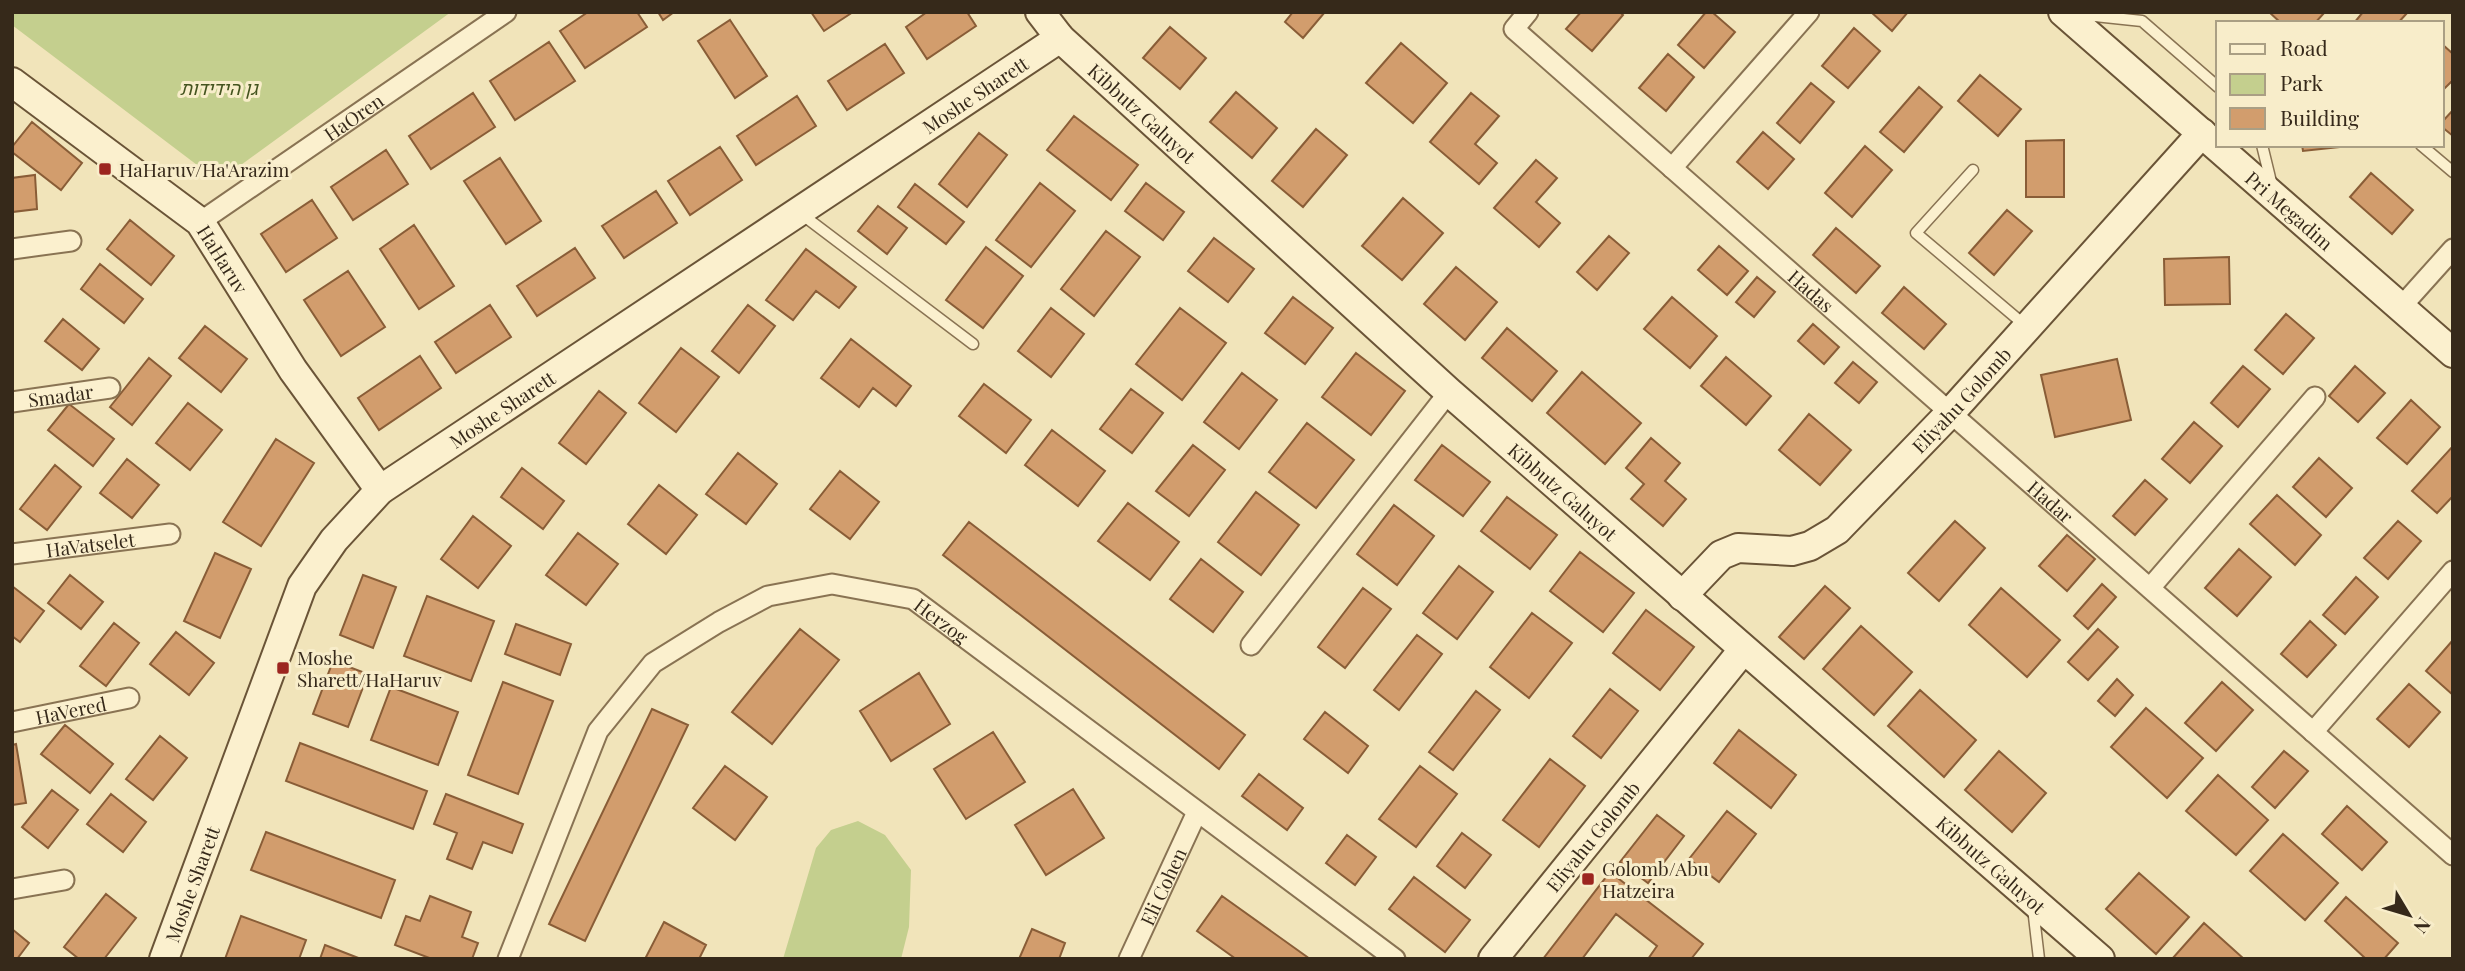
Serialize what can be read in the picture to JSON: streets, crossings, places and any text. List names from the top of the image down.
{
  "streets": {
    "street": [
      "Moshe Sharett",
      "Kibbutz Galuyot",
      "HaOren",
      "Pri Megadim",
      "HaHaruv",
      "Hadas",
      "Smadar",
      "Eliyahu Golomb",
      "Hadar",
      "HaVatselet",
      "Herzog",
      "HaVered",
      "Eli Cohen"
    ]
  },
  "crossings": [
    ["Moshe Sharett", "Kibbutz Galuyot"],
    ["Moshe Sharett", "HaHaruv"],
    ["Kibbutz Galuyot", "Eliyahu Golomb"],
    ["HaOren", "HaHaruv"],
    ["Pri Megadim", "Eliyahu Golomb"],
    ["Hadas", "Eliyahu Golomb"],
    ["Hadas", "Hadar"],
    ["Eliyahu Golomb", "Hadar"],
    ["Herzog", "Eli Cohen"]
  ],
  "parks": ["גן הידידות"],
  "places": {
    "transit": ["HaHaruv/Ha'Arazim", "Moshe Sharett/HaHaruv", "Golomb/Abu Hatzeira"]
  },
  "legend": ["Road", "Park", "Building"],
  "north": "bottom right"
}
